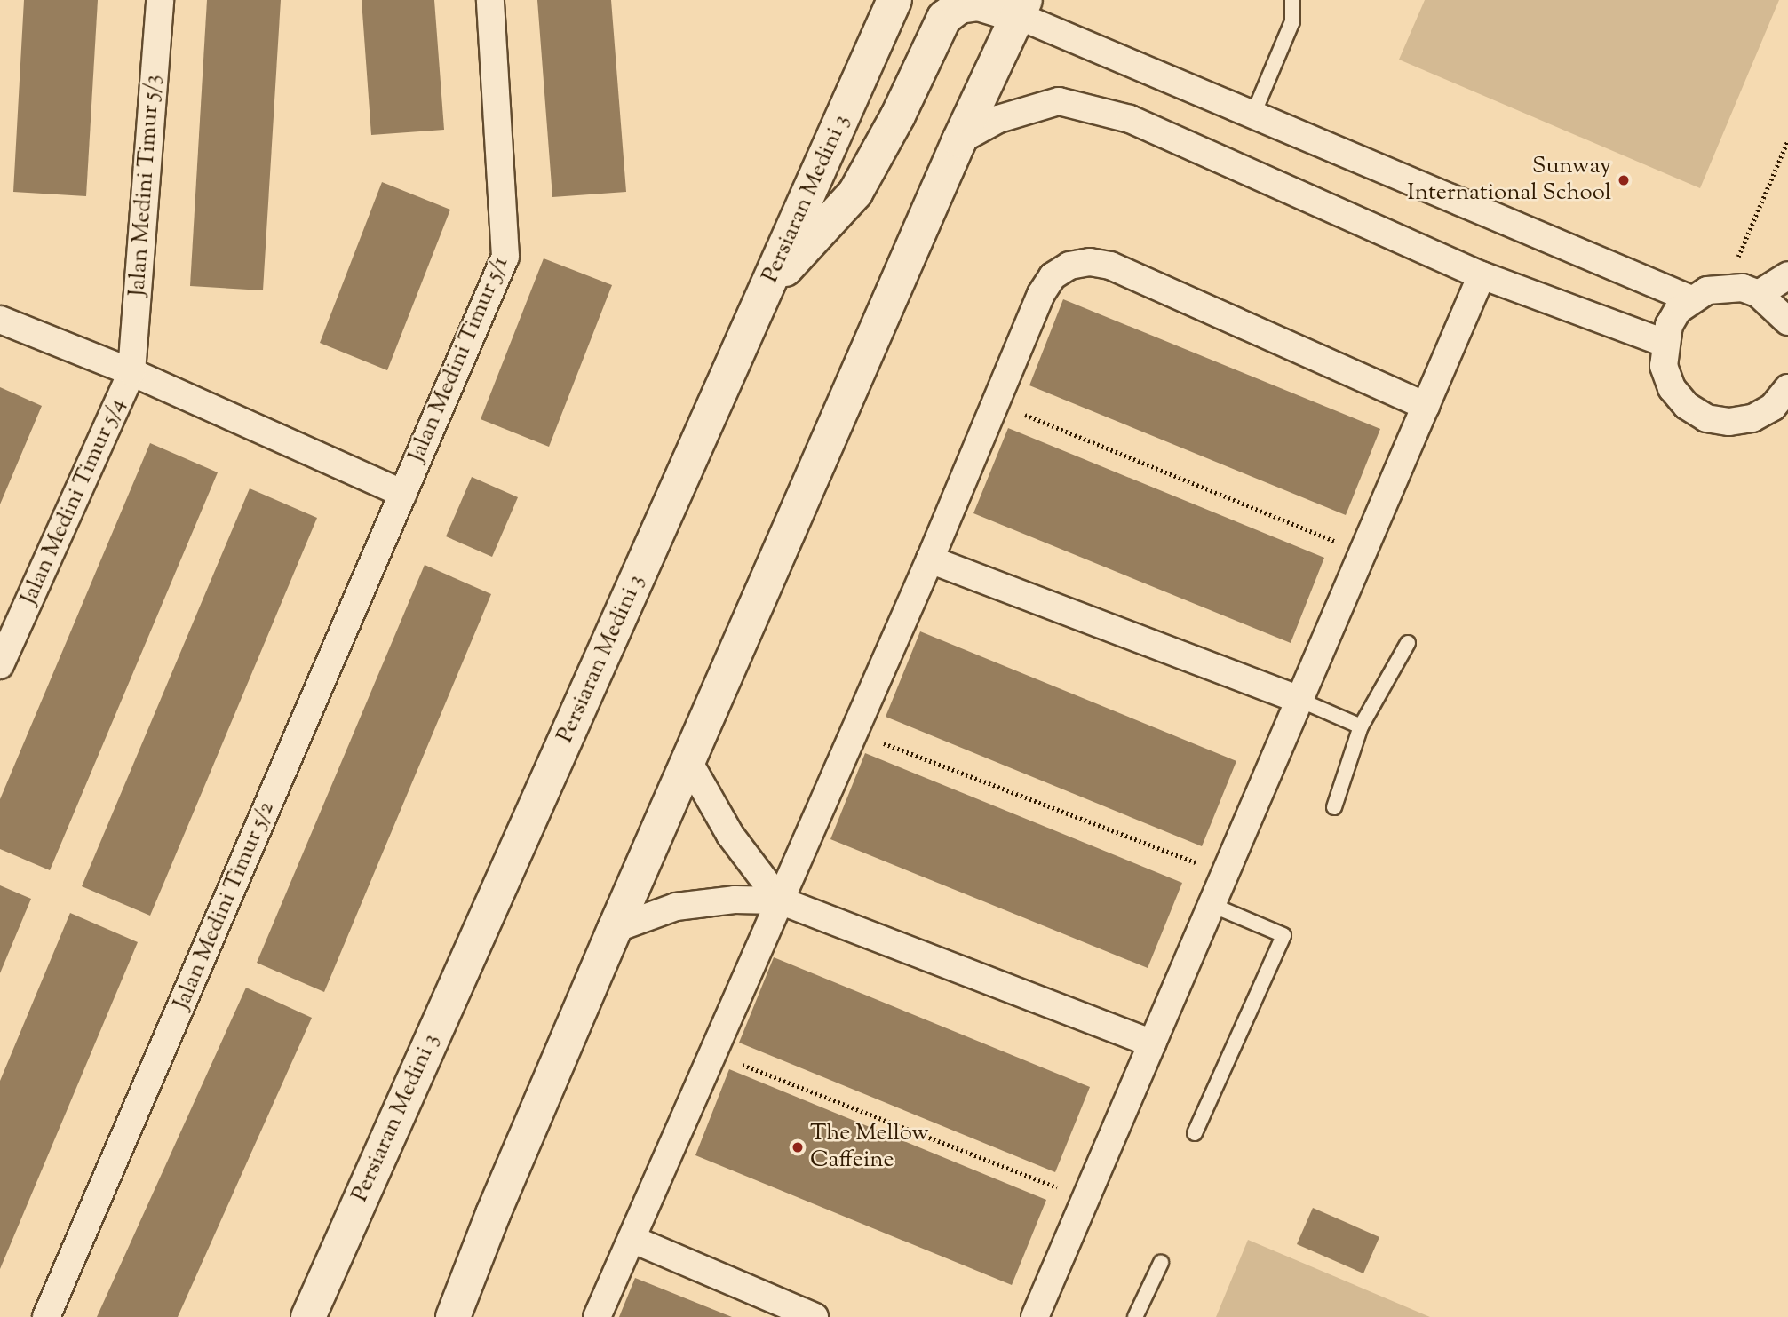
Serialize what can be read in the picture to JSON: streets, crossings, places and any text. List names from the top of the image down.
{
  "streets": {
    "street": [
      "Jalan Medini Timur 5/3",
      "Persiaran Medini 3",
      "Jalan Medini Timur 5/1",
      "Jalan Medini Timur 5/4",
      "Jalan Medini Timur 5/2"
    ]
  },
  "crossings": [
    ["Jalan Medini Timur 5/3", "Jalan Medini Timur 5/4"],
    ["Jalan Medini Timur 5/1", "Jalan Medini Timur 5/2"]
  ],
  "places": ["Sunway International School", "The Mellow Caffeine"]
}
